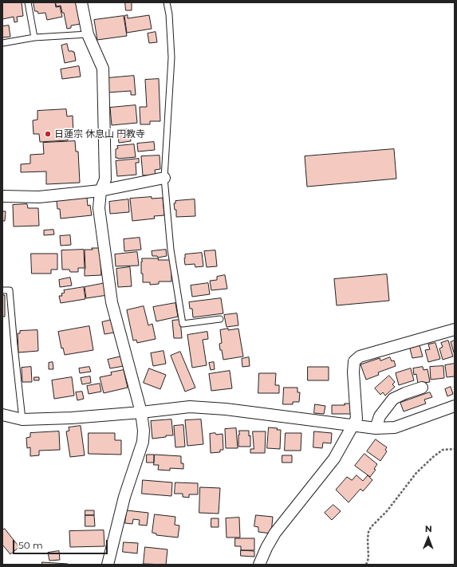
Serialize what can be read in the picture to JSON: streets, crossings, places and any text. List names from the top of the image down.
{
  "places": ["日蓮宗 休息山 円教寺"],
  "scale_bar": "50 m",
  "north": "top"
}
